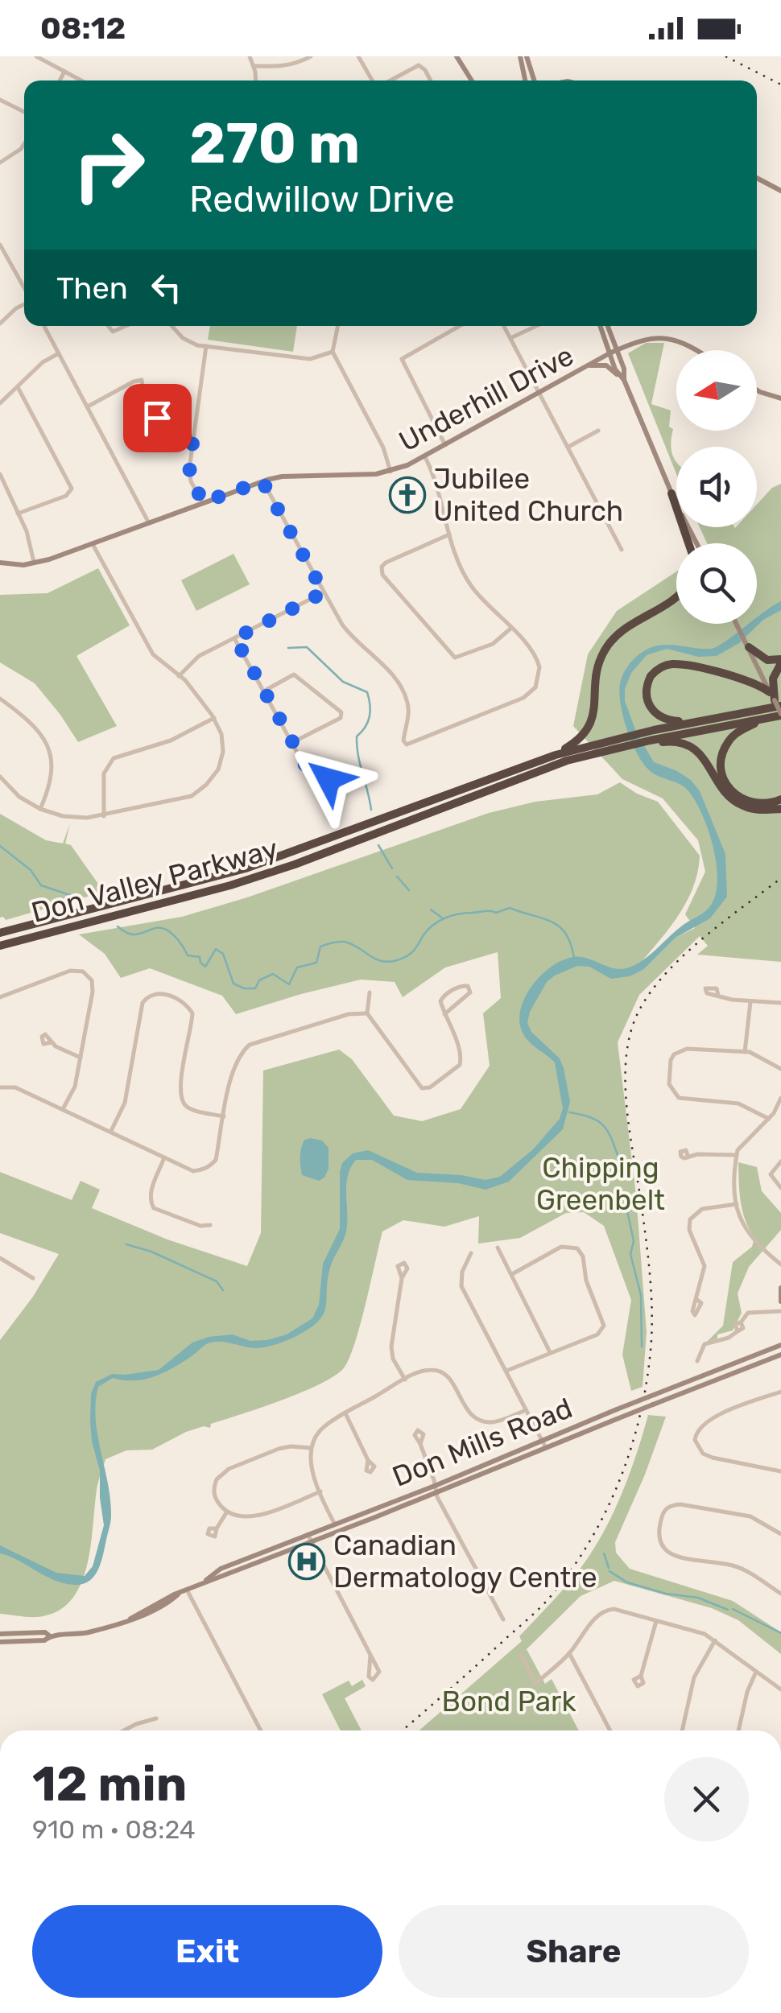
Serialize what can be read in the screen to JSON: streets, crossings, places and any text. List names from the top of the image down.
{
  "streets": {
    "highway": ["Don Valley Parkway"],
    "main road": ["Underhill Drive", "Don Mills Road"]
  },
  "parks": ["Chipping Greenbelt", "Bond Park"],
  "places": {
    "church": ["Jubilee United Church"],
    "hospital": ["Canadian Dermatology Centre"]
  },
  "north": "left",
  "page": {
    "status": "08:12",
    "turn": ["270 m", "Redwillow Drive"],
    "then": "Then",
    "heading": ["12 min", "910 m · 08:24"],
    "buttons": ["Exit", "Share"]
  }
}
